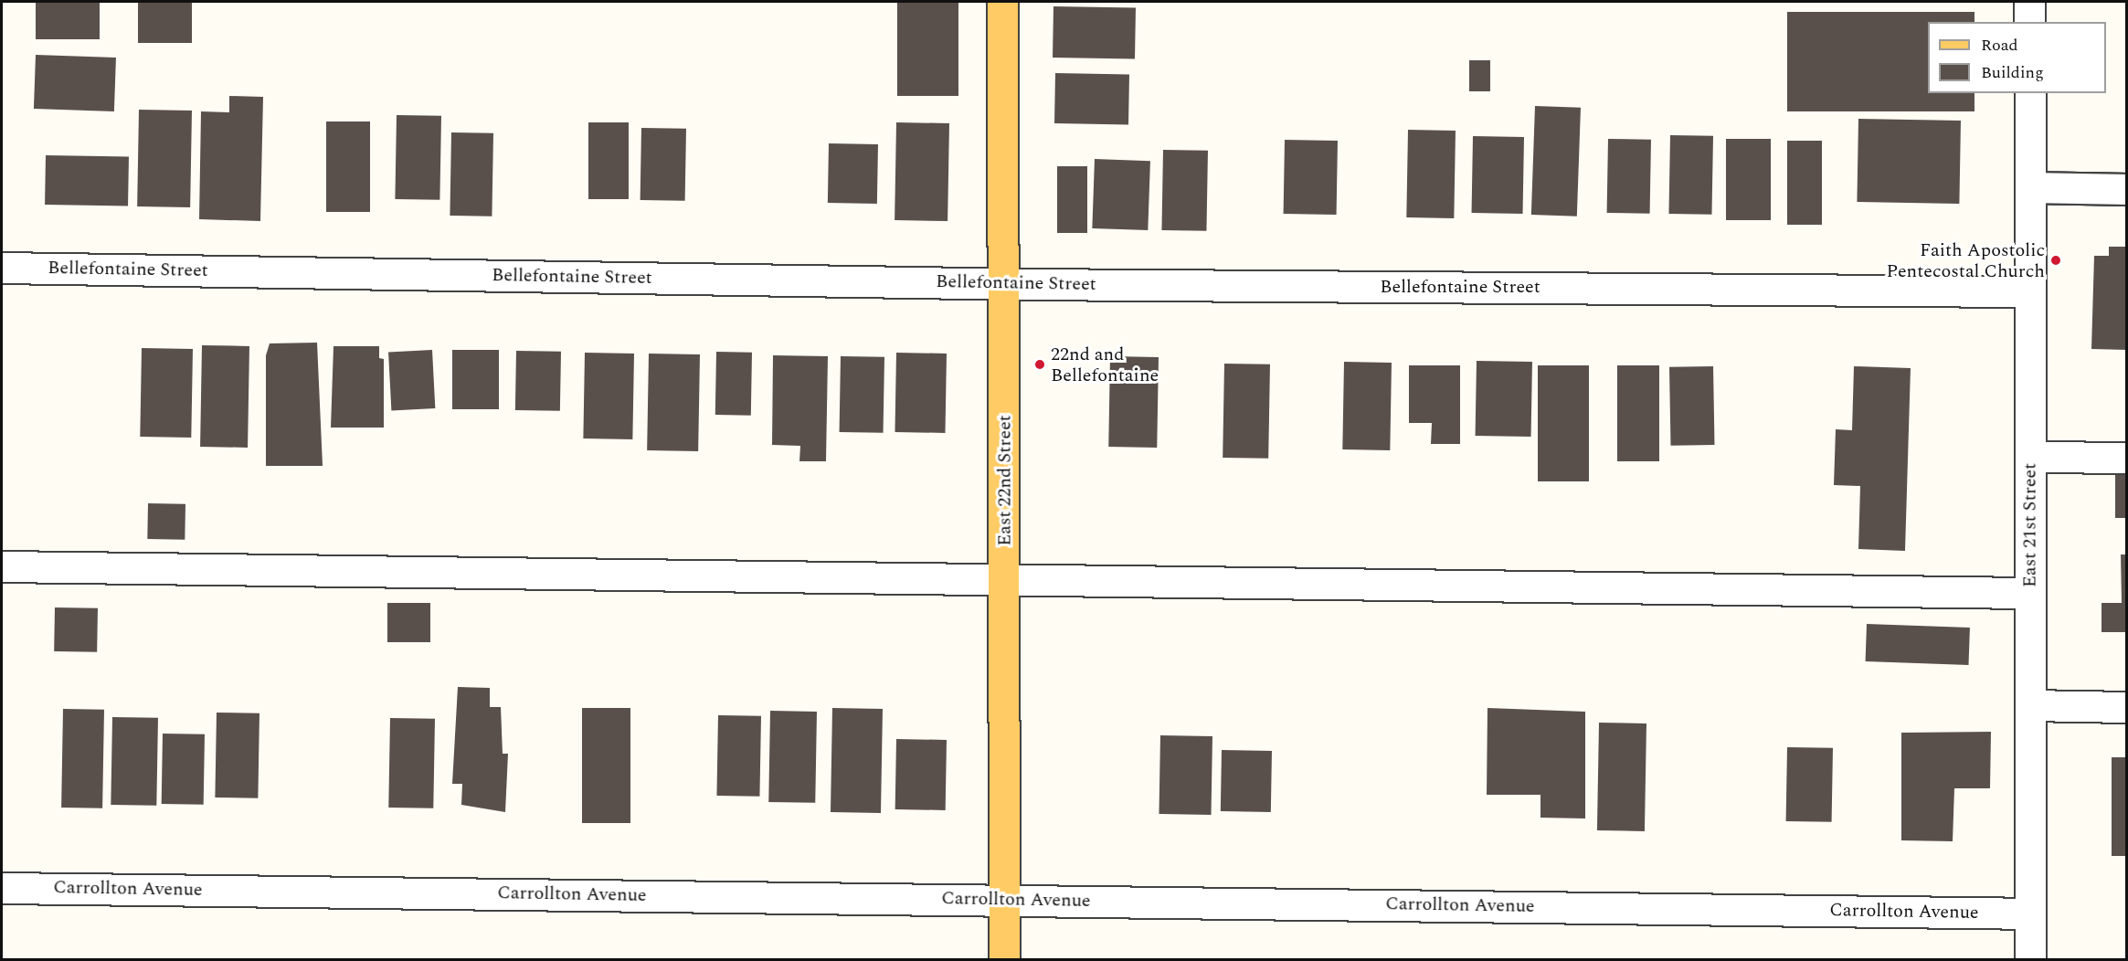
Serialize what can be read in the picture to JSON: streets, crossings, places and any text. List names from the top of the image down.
{
  "streets": {
    "main road": ["East 22nd Street"],
    "street": ["Bellefontaine Street", "East 21st Street", "Carrollton Avenue"]
  },
  "crossings": [
    ["Bellefontaine Street", "East 22nd Street"],
    ["Bellefontaine Street", "East 21st Street"],
    ["East 22nd Street", "Carrollton Avenue"],
    ["East 21st Street", "Carrollton Avenue"]
  ],
  "places": ["Faith Apostolic Pentecostal Church", "22nd and Bellefontaine"],
  "legend": ["Road", "Building"]
}
